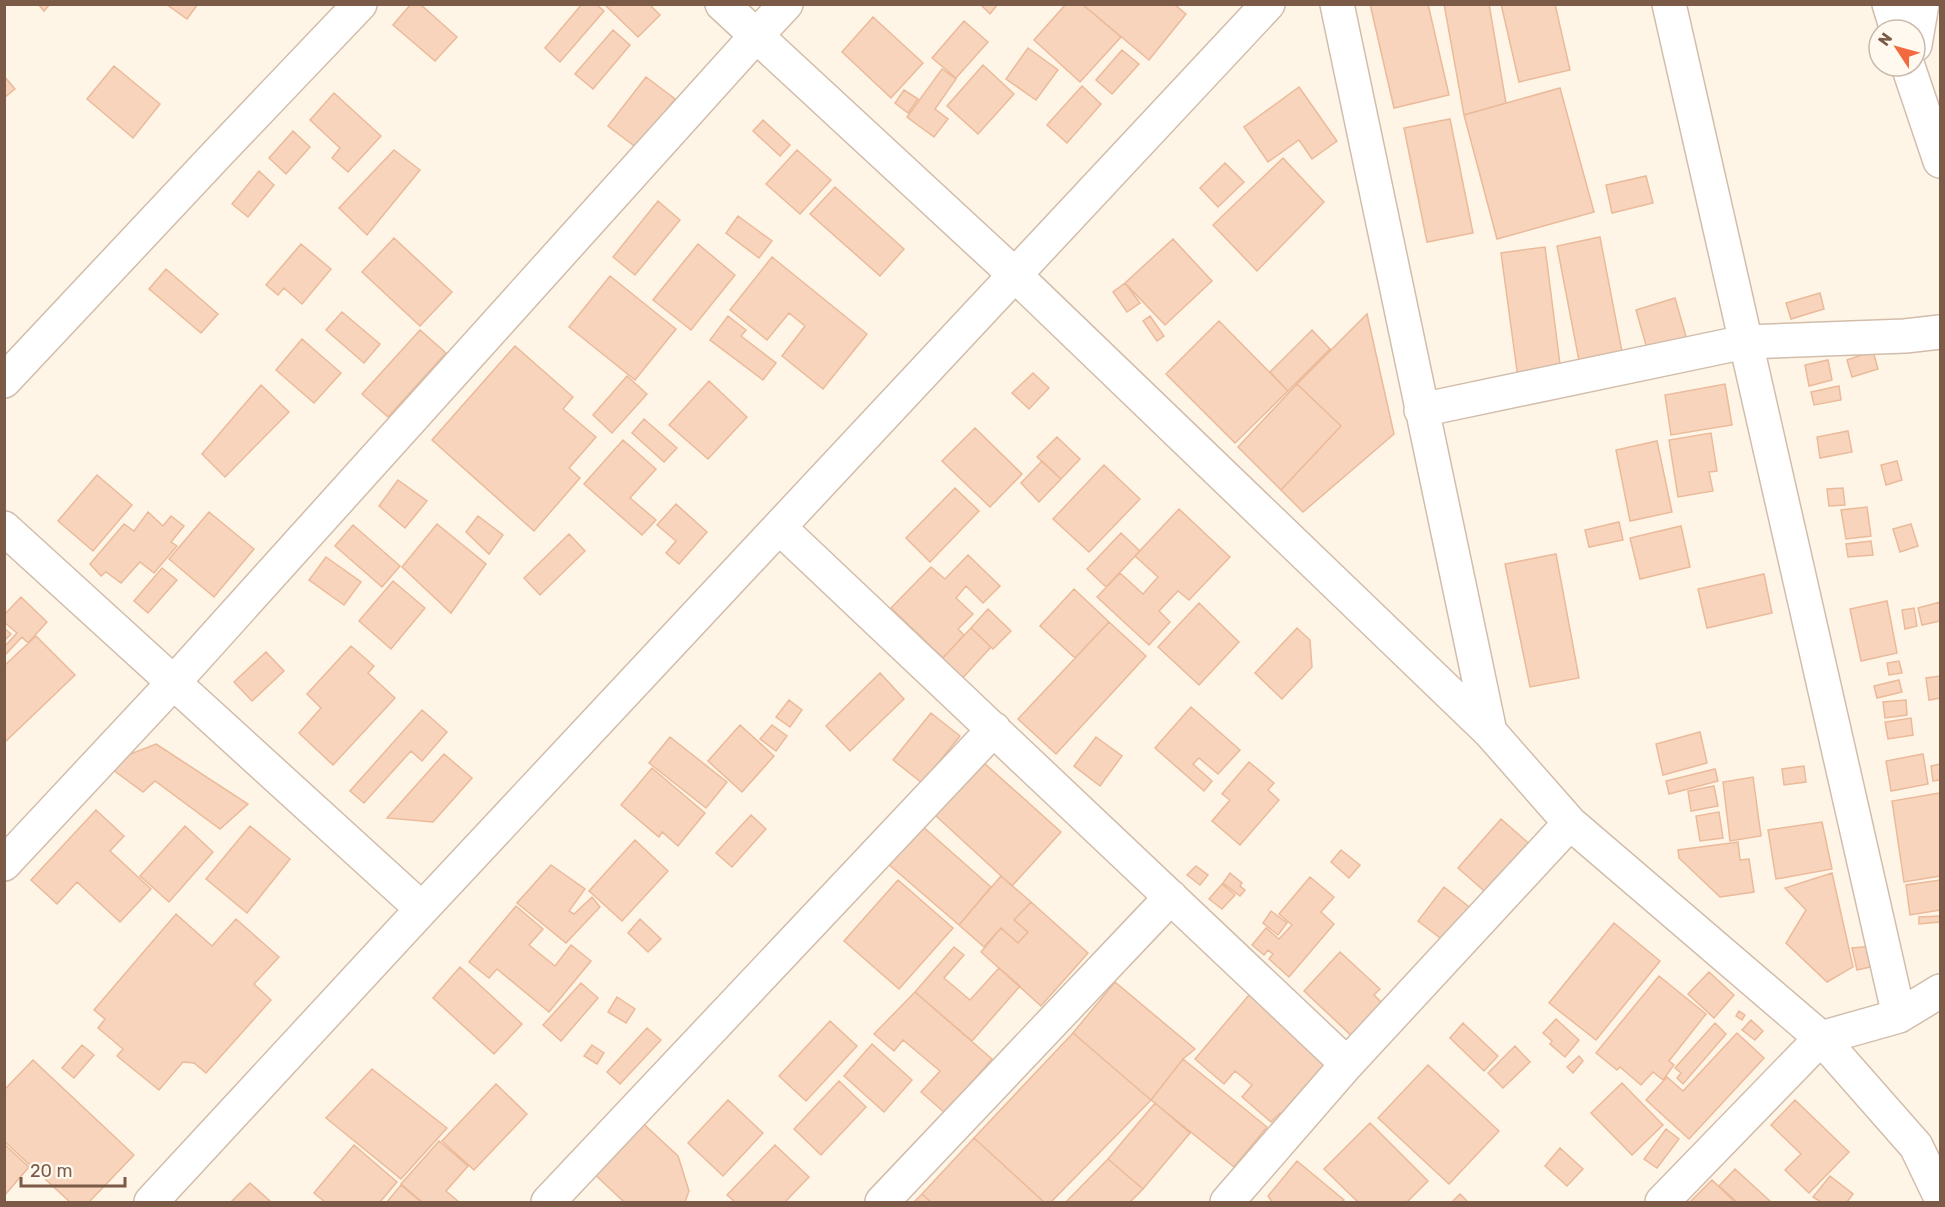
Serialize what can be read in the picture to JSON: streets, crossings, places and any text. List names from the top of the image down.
{
  "scale_bar": "20 m",
  "north": "top left"
}
